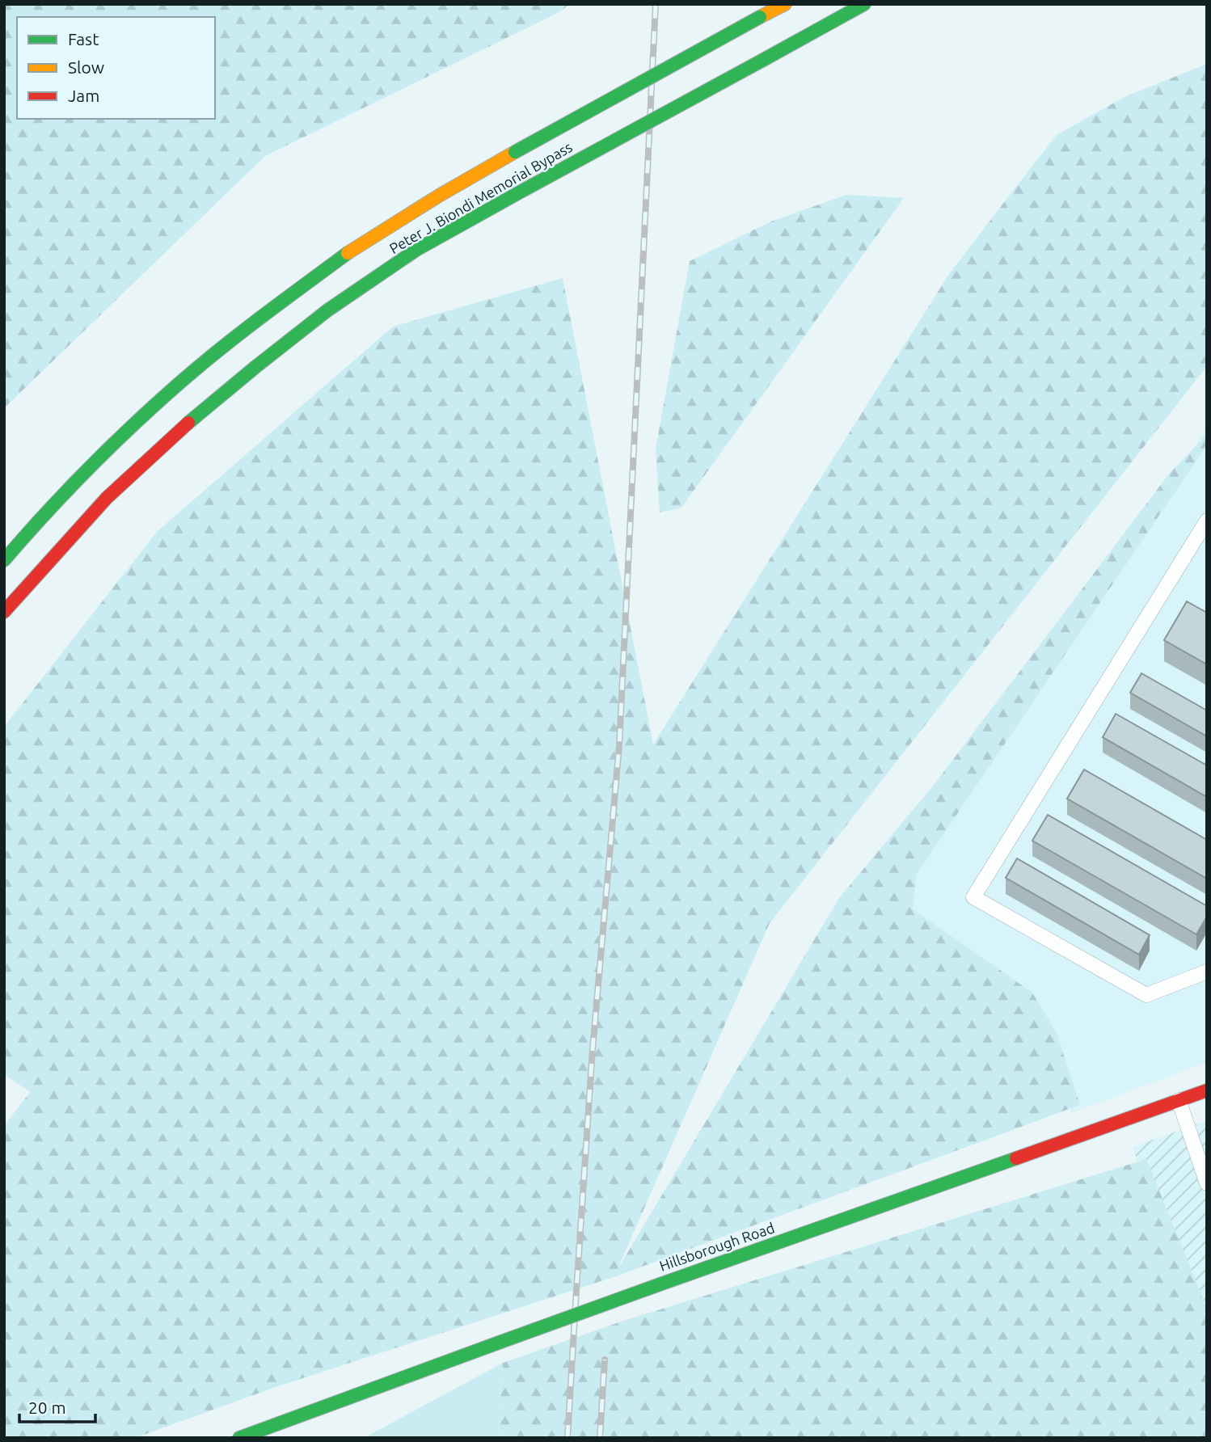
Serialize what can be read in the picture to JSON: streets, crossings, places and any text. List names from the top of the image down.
{
  "streets": {
    "main road": ["Peter J. Biondi Memorial Bypass", "Hillsborough Road"]
  },
  "legend": ["Fast", "Slow", "Jam"],
  "scale_bar": "20 m"
}
